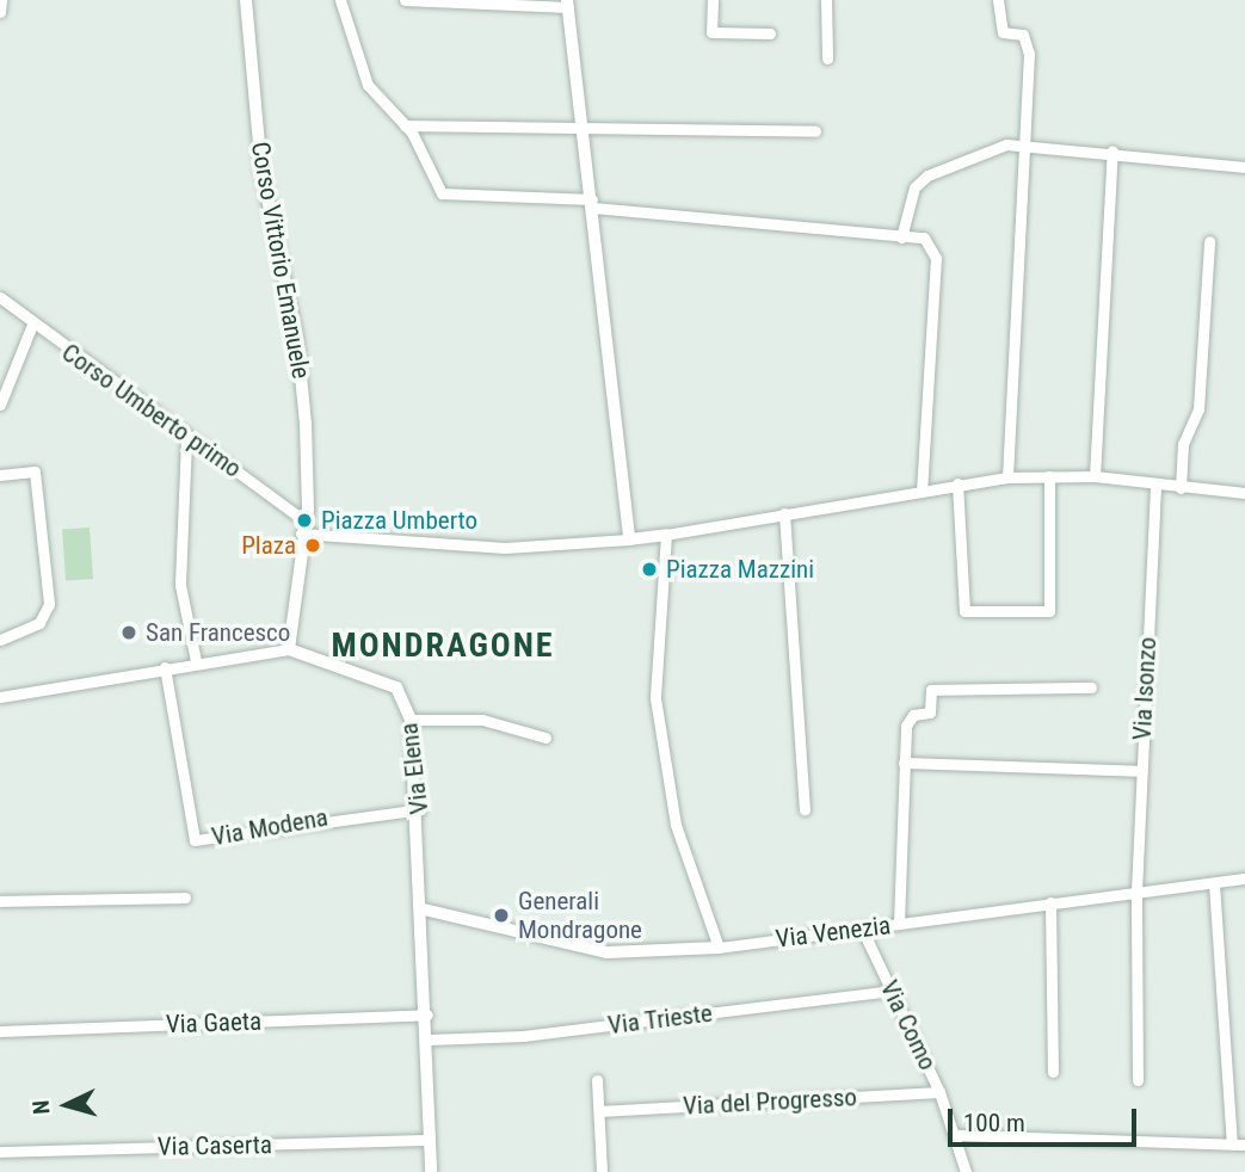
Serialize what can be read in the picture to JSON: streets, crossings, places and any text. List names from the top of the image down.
{
  "streets": {
    "street": [
      "Corso Vittorio Emanuele",
      "Corso Umberto primo",
      "Via Isonzo",
      "Via Elena",
      "Via Modena",
      "Via Venezia",
      "Via Trieste",
      "Via Gaeta",
      "Via Como",
      "Via del Progresso",
      "Via Caserta"
    ]
  },
  "crossings": [
    ["Corso Vittorio Emanuele", "Corso Umberto primo"],
    ["Corso Vittorio Emanuele", "Via Elena"],
    ["Via Isonzo", "Via Venezia"],
    ["Via Elena", "Via Modena"],
    ["Via Elena", "Via Venezia"],
    ["Via Elena", "Via Trieste"],
    ["Via Elena", "Via Gaeta"],
    ["Via Elena", "Via Caserta"],
    ["Via Venezia", "Via Como"],
    ["Via Trieste", "Via Como"],
    ["Via Como", "Via del Progresso"]
  ],
  "districts": ["MONDRAGONE"],
  "places": [
    "Piazza Umberto",
    "Plaza",
    "Piazza Mazzini",
    "San Francesco",
    "Generali Mondragone"
  ],
  "scale_bar": "100 m",
  "north": "left"
}
